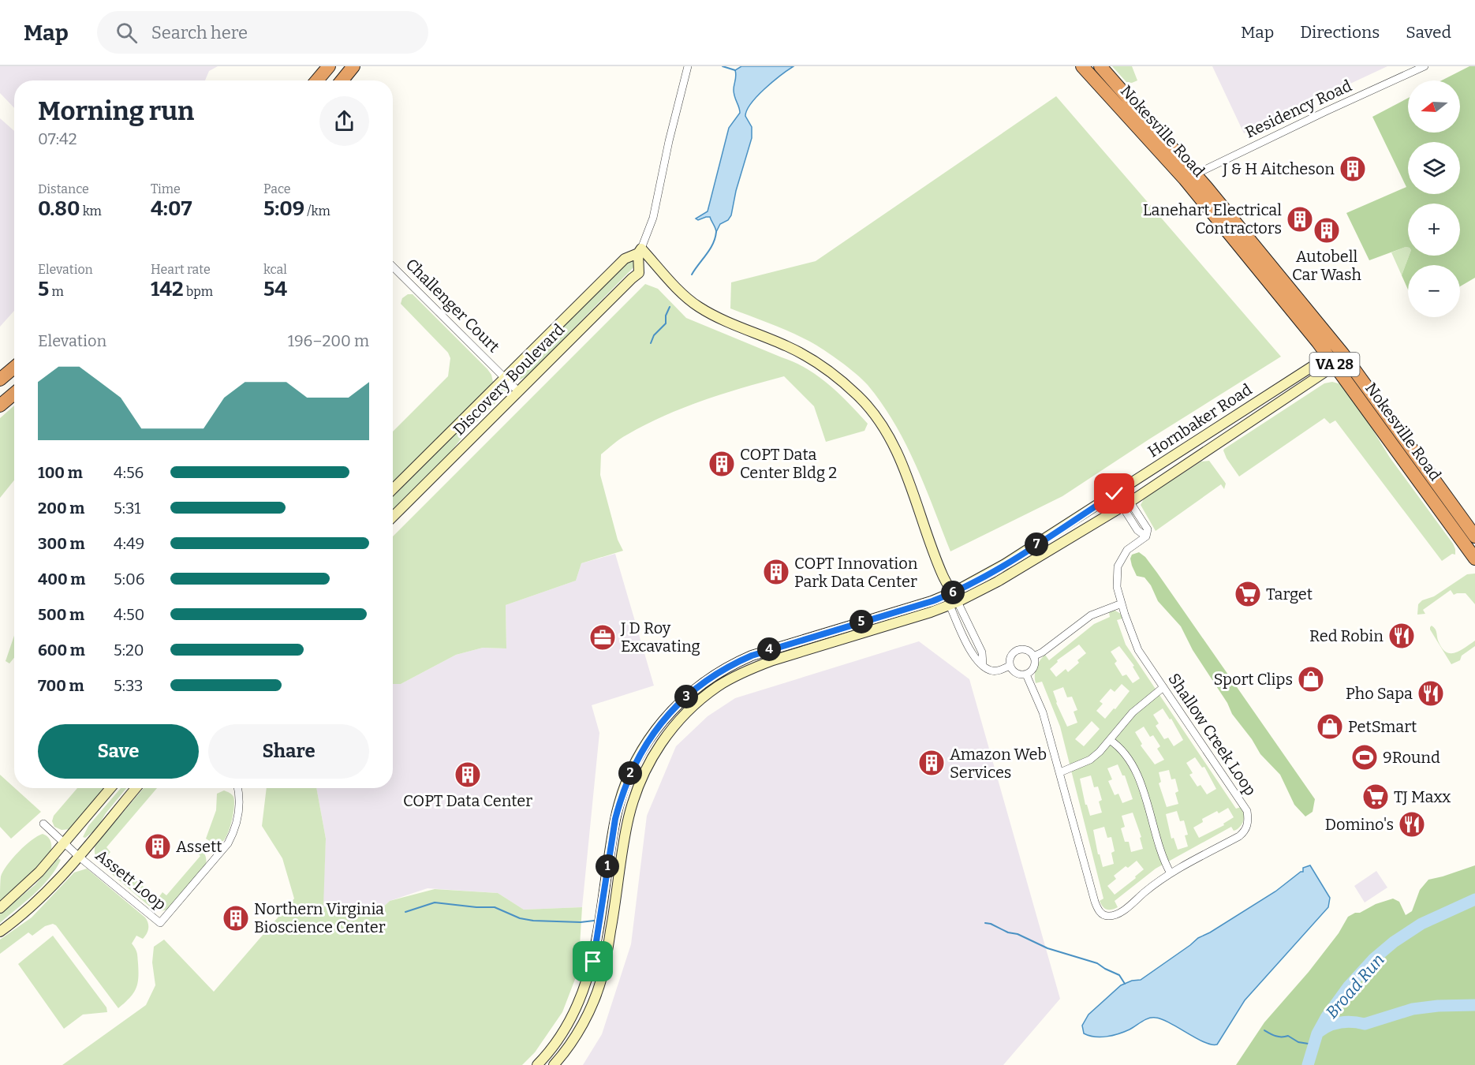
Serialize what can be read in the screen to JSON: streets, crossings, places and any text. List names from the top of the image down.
{
  "streets": {
    "highway": ["Nokesville Road", "VA 28"],
    "main road": ["Discovery Boulevard", "Hornbaker Road"],
    "street": [
      "Residency Road",
      "Challenger Court",
      "Shallow Creek Loop",
      "Assett Loop"
    ]
  },
  "crossings": [
    ["Residency Road", "Nokesville Road"],
    ["Nokesville Road", "Hornbaker Road"],
    ["Challenger Court", "Discovery Boulevard"],
    ["Hornbaker Road", "Shallow Creek Loop"]
  ],
  "water": ["Broad Run"],
  "places": {
    "building": [
      "J & H Aitcheson",
      "Lanehart Electrical Contractors",
      "Autobell Car Wash",
      "COPT Data Center Bldg 2",
      "COPT Innovation Park Data Center",
      "Amazon Web Services",
      "COPT Data Center",
      "Assett",
      "Northern Virginia Bioscience Center"
    ],
    "supermarket": ["Target", "TJ Maxx"],
    "restaurant": ["Red Robin", "Pho Sapa", "Domino's"],
    "office": ["J D Roy Excavating"],
    "shop": ["Sport Clips", "PetSmart"],
    "sports": ["9Round"]
  },
  "north": "left",
  "page": {
    "header": "Map",
    "search": "Search here",
    "nav": ["Map", "Directions", "Saved"],
    "map_buttons": ["+", "−"],
    "heading": ["Morning run", "07:42"],
    "stats": [
      ["Distance", "0.80 km"],
      ["Time", "4:07"],
      ["Pace", "5:09 /km"],
      ["Elevation", "5 m"],
      ["Heart rate", "142 bpm"],
      ["kcal", "54"]
    ],
    "chart": ["Elevation", "196–200 m"],
    "list": [
      {
        "name": "100 m",
        "note": "4:56"
      },
      {
        "name": "200 m",
        "note": "5:31"
      },
      {
        "name": "300 m",
        "note": "4:49"
      },
      {
        "name": "400 m",
        "note": "5:06"
      },
      {
        "name": "500 m",
        "note": "4:50"
      },
      {
        "name": "600 m",
        "note": "5:20"
      },
      {
        "name": "700 m",
        "note": "5:33"
      }
    ],
    "pins": [
      "7",
      "6",
      "5",
      "4",
      "3",
      "2",
      "1"
    ],
    "buttons": ["Save", "Share"]
  }
}
